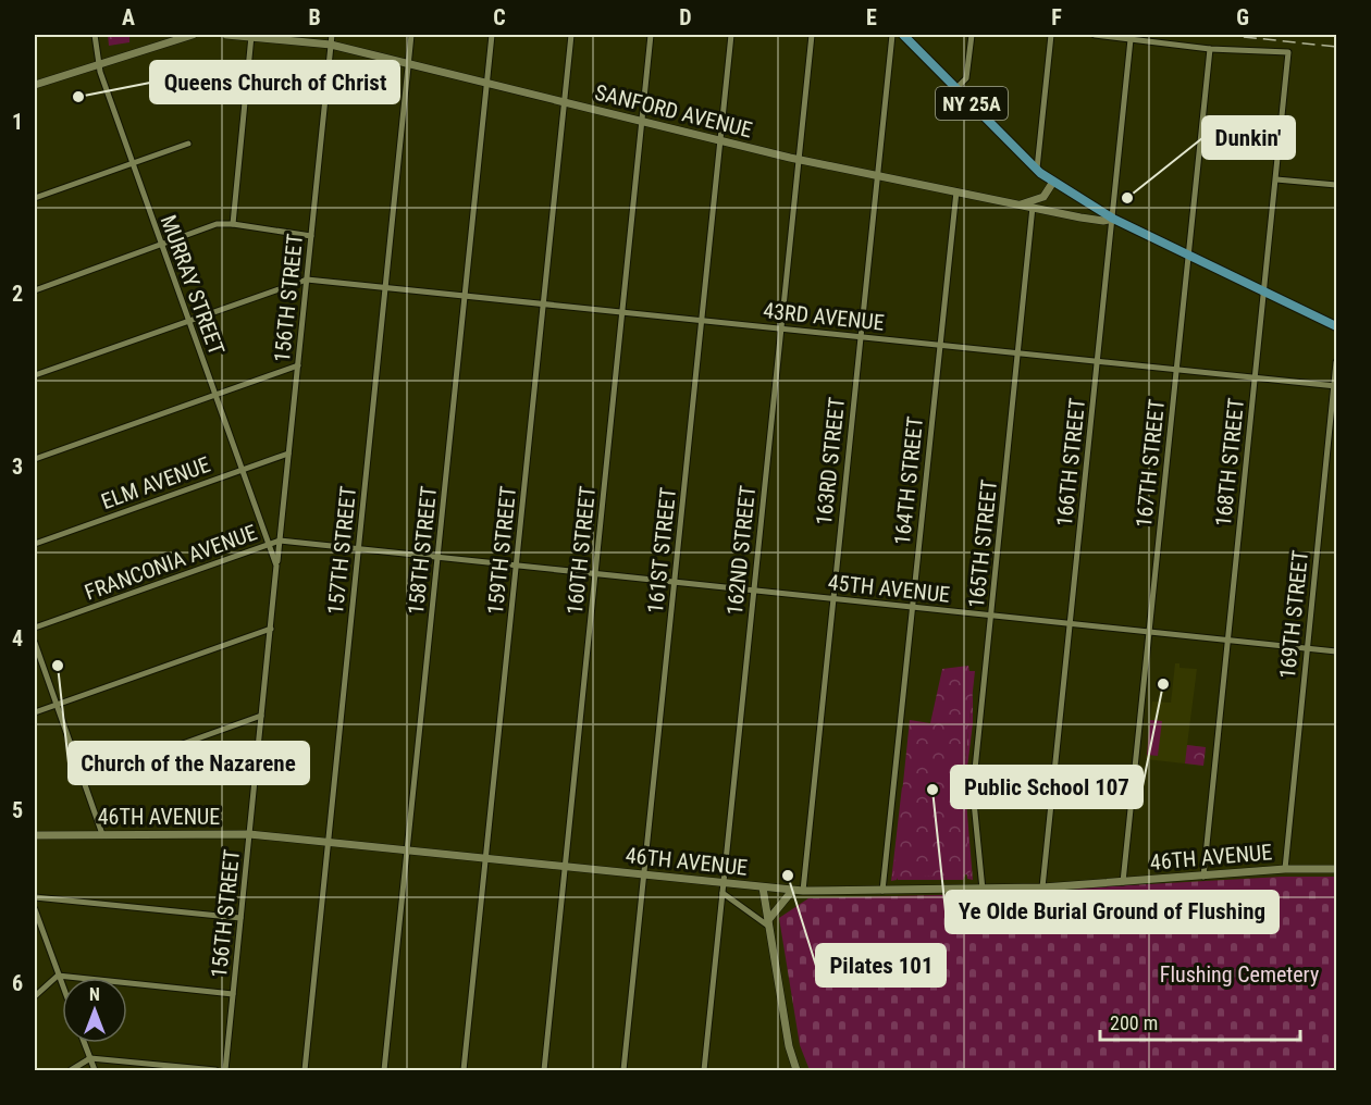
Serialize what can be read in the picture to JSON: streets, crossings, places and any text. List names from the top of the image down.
{
  "streets": {
    "main road": ["NY 25A"],
    "street": [
      "SANFORD AVENUE",
      "MURRAY STREET",
      "156TH STREET",
      "43RD AVENUE",
      "163RD STREET",
      "166TH STREET",
      "168TH STREET",
      "167TH STREET",
      "164TH STREET",
      "ELM AVENUE",
      "165TH STREET",
      "157TH STREET",
      "158TH STREET",
      "159TH STREET",
      "160TH STREET",
      "161ST STREET",
      "162ND STREET",
      "FRANCONIA AVENUE",
      "45TH AVENUE",
      "169TH STREET",
      "46TH AVENUE"
    ]
  },
  "crossings": [
    ["SANFORD AVENUE", "156TH STREET"],
    ["SANFORD AVENUE", "163RD STREET"],
    ["SANFORD AVENUE", "166TH STREET"],
    ["SANFORD AVENUE", "164TH STREET"],
    ["SANFORD AVENUE", "165TH STREET"],
    ["SANFORD AVENUE", "157TH STREET"],
    ["SANFORD AVENUE", "158TH STREET"],
    ["SANFORD AVENUE", "159TH STREET"],
    ["SANFORD AVENUE", "160TH STREET"],
    ["SANFORD AVENUE", "161ST STREET"],
    ["SANFORD AVENUE", "162ND STREET"],
    ["MURRAY STREET", "156TH STREET"],
    ["MURRAY STREET", "ELM AVENUE"],
    ["MURRAY STREET", "FRANCONIA AVENUE"],
    ["156TH STREET", "43RD AVENUE"],
    ["156TH STREET", "ELM AVENUE"],
    ["156TH STREET", "FRANCONIA AVENUE"],
    ["156TH STREET", "46TH AVENUE"],
    ["43RD AVENUE", "163RD STREET"],
    ["43RD AVENUE", "166TH STREET"],
    ["43RD AVENUE", "168TH STREET"],
    ["43RD AVENUE", "167TH STREET"],
    ["43RD AVENUE", "164TH STREET"],
    ["43RD AVENUE", "165TH STREET"],
    ["43RD AVENUE", "157TH STREET"],
    ["43RD AVENUE", "158TH STREET"],
    ["43RD AVENUE", "159TH STREET"],
    ["43RD AVENUE", "160TH STREET"],
    ["43RD AVENUE", "161ST STREET"],
    ["43RD AVENUE", "162ND STREET"],
    ["43RD AVENUE", "169TH STREET"],
    ["163RD STREET", "45TH AVENUE"],
    ["163RD STREET", "46TH AVENUE"],
    ["166TH STREET", "45TH AVENUE"],
    ["166TH STREET", "46TH AVENUE"],
    ["168TH STREET", "167TH STREET"],
    ["168TH STREET", "45TH AVENUE"],
    ["168TH STREET", "46TH AVENUE"],
    ["167TH STREET", "45TH AVENUE"],
    ["167TH STREET", "46TH AVENUE"],
    ["164TH STREET", "45TH AVENUE"],
    ["164TH STREET", "46TH AVENUE"],
    ["165TH STREET", "45TH AVENUE"],
    ["165TH STREET", "46TH AVENUE"],
    ["157TH STREET", "FRANCONIA AVENUE"],
    ["157TH STREET", "46TH AVENUE"],
    ["158TH STREET", "FRANCONIA AVENUE"],
    ["158TH STREET", "45TH AVENUE"],
    ["158TH STREET", "46TH AVENUE"],
    ["159TH STREET", "45TH AVENUE"],
    ["159TH STREET", "46TH AVENUE"],
    ["160TH STREET", "45TH AVENUE"],
    ["160TH STREET", "46TH AVENUE"],
    ["161ST STREET", "45TH AVENUE"],
    ["161ST STREET", "46TH AVENUE"],
    ["162ND STREET", "45TH AVENUE"],
    ["162ND STREET", "46TH AVENUE"],
    ["FRANCONIA AVENUE", "45TH AVENUE"],
    ["45TH AVENUE", "169TH STREET"],
    ["169TH STREET", "46TH AVENUE"]
  ],
  "parks": ["Flushing Cemetery"],
  "places": [
    "Queens Church of Christ",
    "Dunkin'",
    "Church of the Nazarene",
    "Public School 107",
    "Ye Olde Burial Ground of Flushing",
    "Pilates 101"
  ],
  "scale_bar": "200 m",
  "north": "top",
  "grid": {
    "columns": [
      "A",
      "B",
      "C",
      "D",
      "E",
      "F",
      "G"
    ],
    "rows": [
      "1",
      "2",
      "3",
      "4",
      "5",
      "6"
    ]
  }
}
